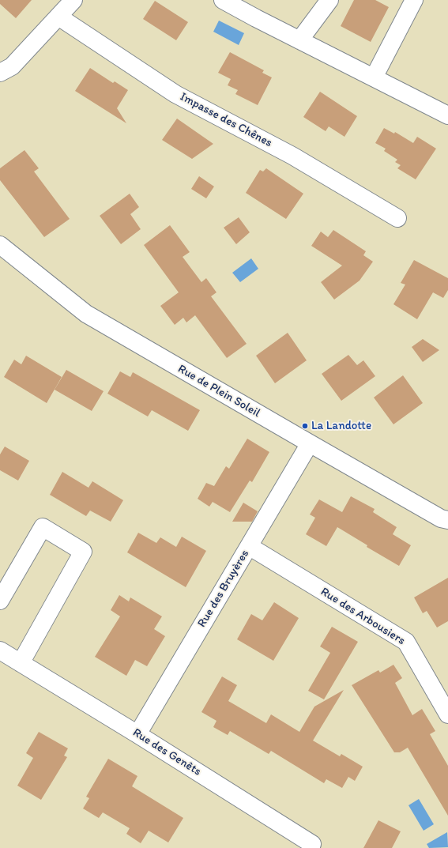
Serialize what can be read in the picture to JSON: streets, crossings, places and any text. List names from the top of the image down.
{
  "streets": {
    "street": [
      "Impasse des Chênes",
      "Rue de Plein Soleil",
      "Rue des Bruyères",
      "Rue des Arbousiers",
      "Rue des Genêts"
    ]
  },
  "crossings": [
    ["Rue de Plein Soleil", "Rue des Bruyères"],
    ["Rue des Bruyères", "Rue des Arbousiers"],
    ["Rue des Bruyères", "Rue des Genêts"]
  ],
  "places": ["La Landotte"]
}
